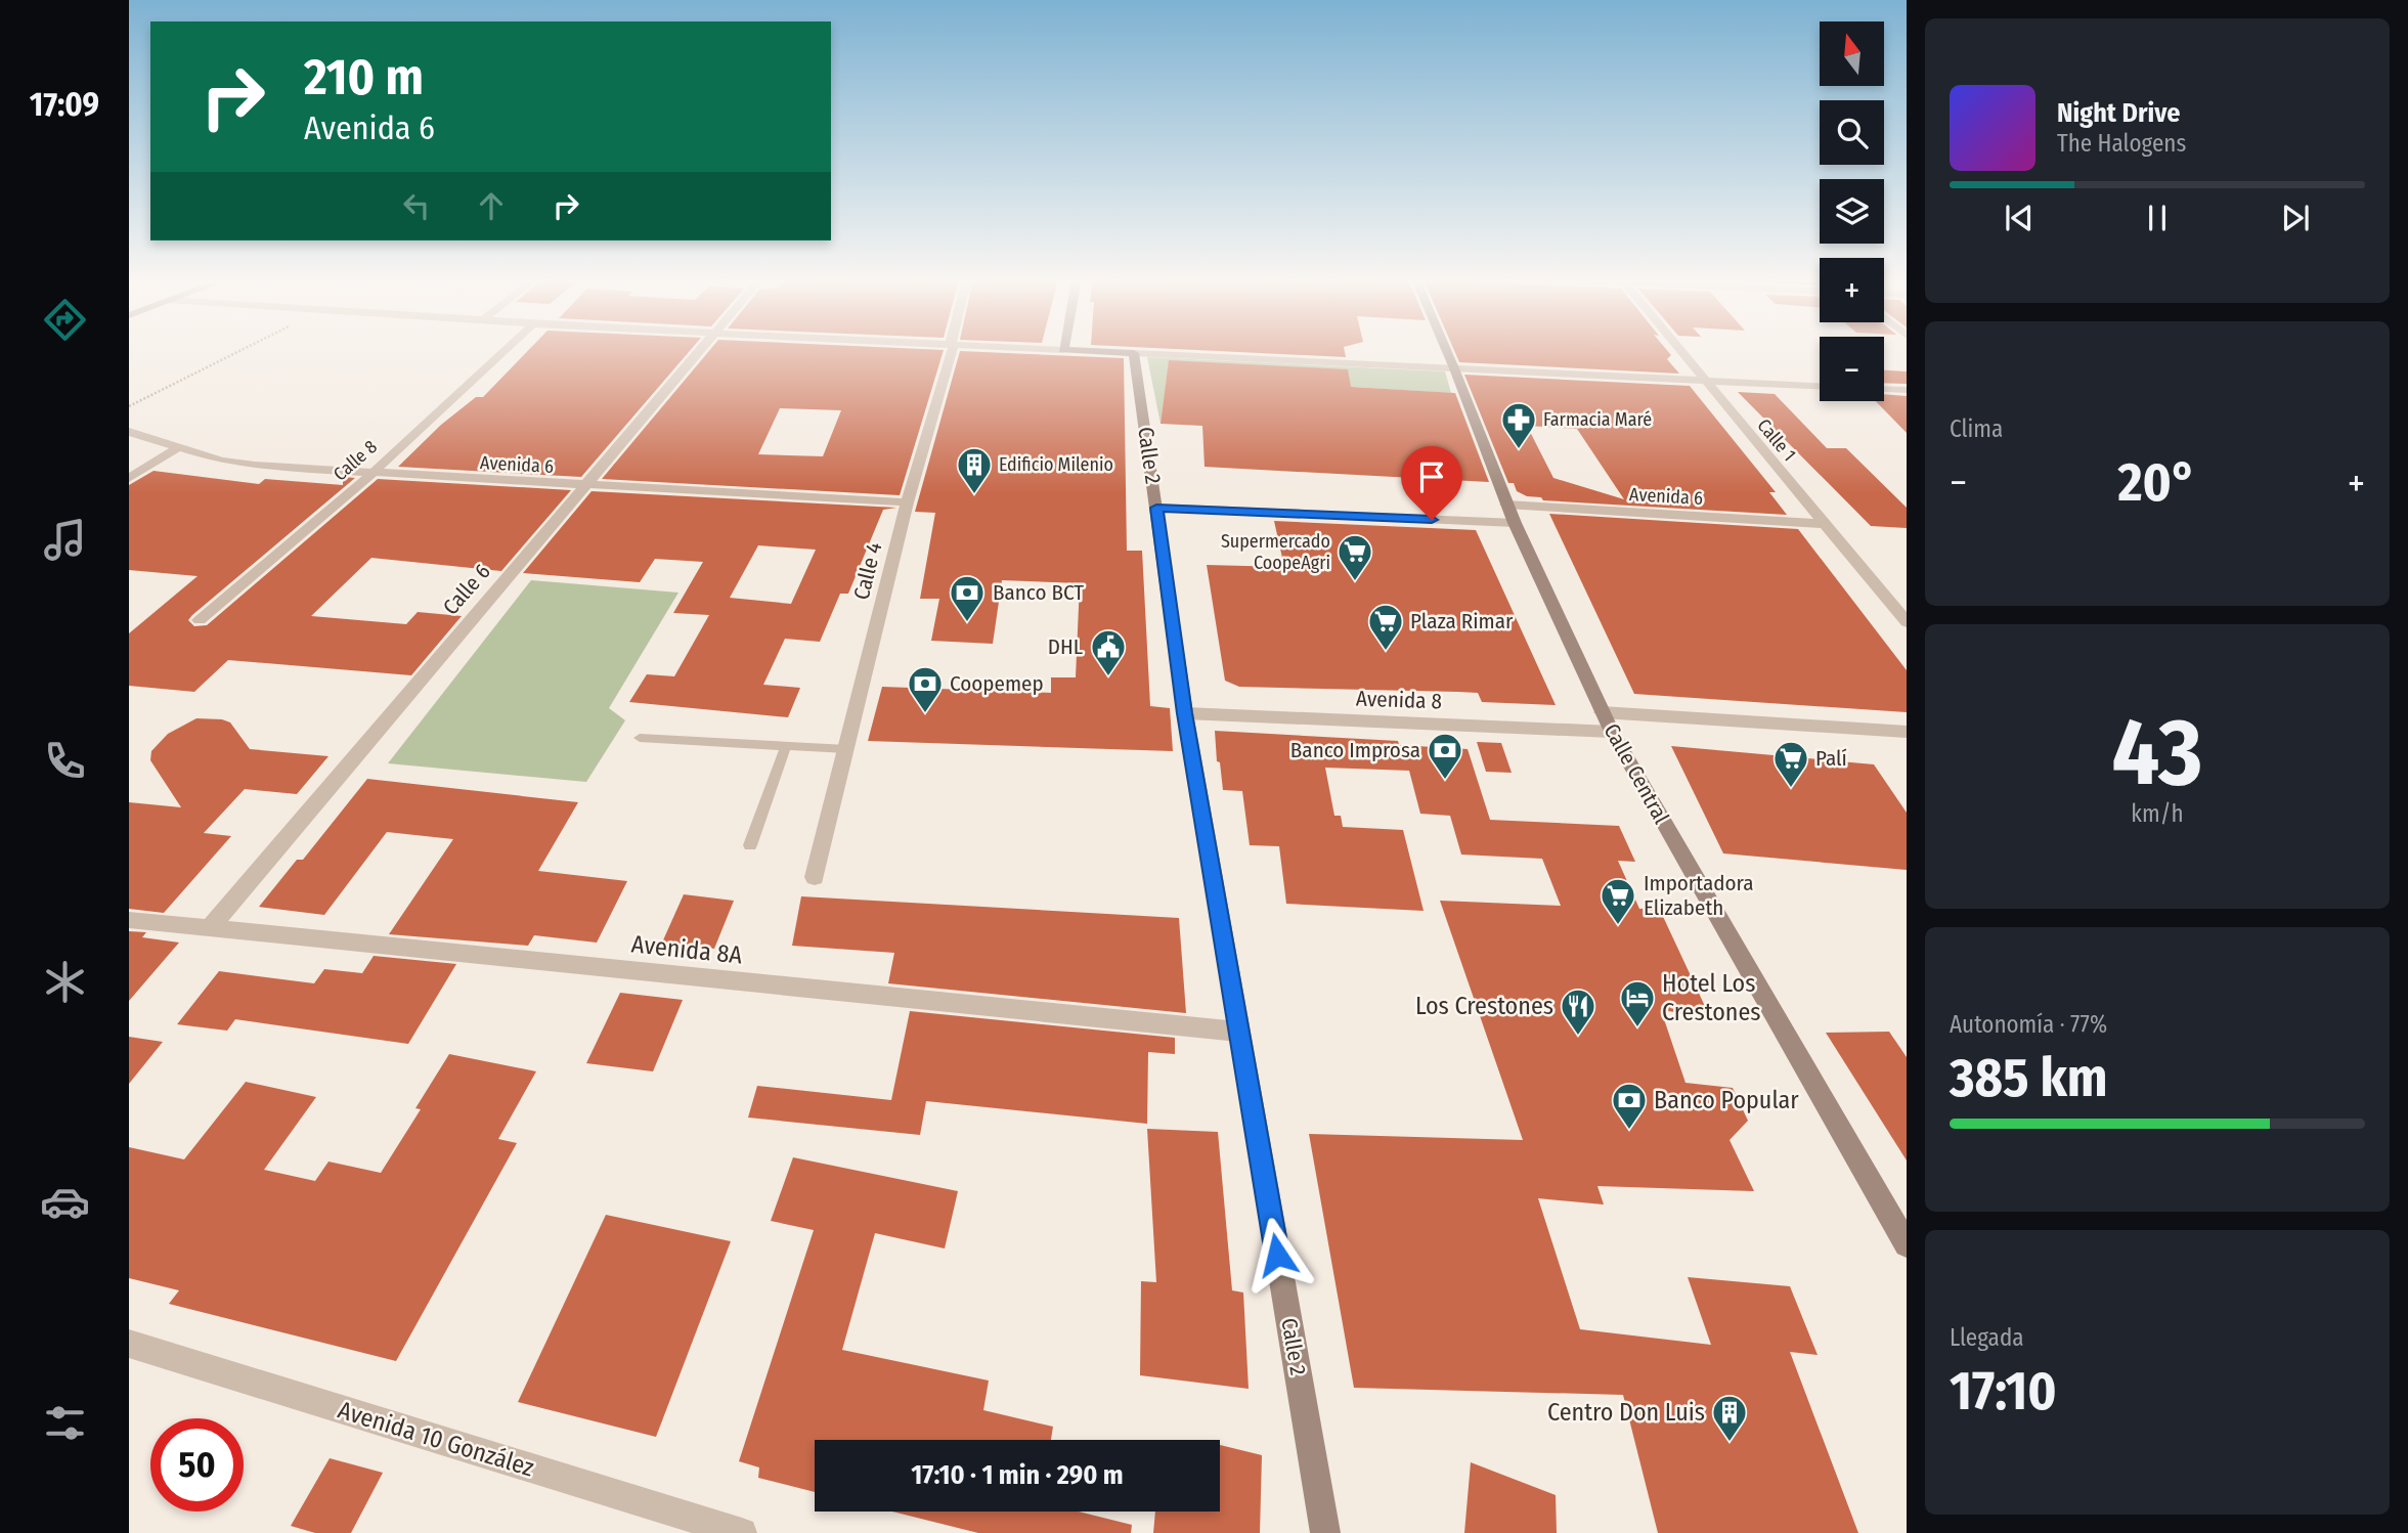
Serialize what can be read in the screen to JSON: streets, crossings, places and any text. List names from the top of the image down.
{
  "streets": {
    "main road": ["Calle 2", "Calle Central"],
    "street": [
      "Calle 1",
      "Calle 8",
      "Avenida 6",
      "Calle 4",
      "Calle 6",
      "Avenida 8",
      "Avenida 8A",
      "Avenida 10 González"
    ]
  },
  "crossings": [
    ["Calle 1", "Avenida 6"],
    ["Calle 2", "Avenida 8"],
    ["Calle 2", "Avenida 8A"],
    ["Calle 8", "Avenida 6"],
    ["Avenida 6", "Calle 4"],
    ["Avenida 6", "Calle 6"],
    ["Avenida 6", "Calle Central"],
    ["Calle 6", "Avenida 8A"],
    ["Avenida 8", "Calle Central"]
  ],
  "places": {
    "pharmacy": ["Farmacia Maré"],
    "building": ["Edificio Milenio", "Centro Don Luis"],
    "supermarket": [
      "Supermercado CoopeAgri",
      "Plaza Rimar",
      "Palí",
      "Importadora Elizabeth"
    ],
    "bank": [
      "Banco BCT",
      "Coopemep",
      "Banco Improsa",
      "Banco Popular"
    ],
    "public building": ["DHL"],
    "hotel": ["Hotel Los Crestones"],
    "restaurant": ["Los Crestones"]
  },
  "north": "top",
  "page": {
    "tabs": "17:09",
    "map_buttons": ["+", "−"],
    "turn": ["210 m", "Avenida 6"],
    "song": ["Night Drive", "The Halogens"],
    "tile": [
      "Clima",
      ["43", "km/h"],
      ["Autonomía · 77%", "385 km"],
      ["Llegada", "17:10"]
    ],
    "heat": ["−", "20°", "+"],
    "limit": "50",
    "trip": "17:10 · 1 min · 290 m"
  }
}
